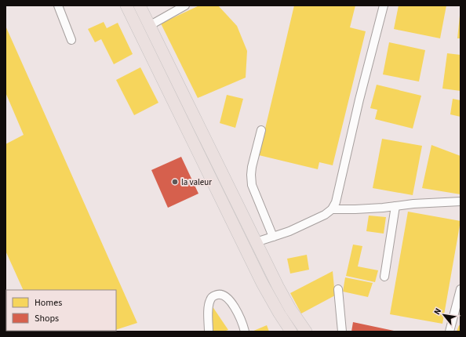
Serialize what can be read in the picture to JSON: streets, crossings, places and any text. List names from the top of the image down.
{
  "places": ["la valeur"],
  "legend": ["Homes", "Shops"],
  "north": "top left"
}
